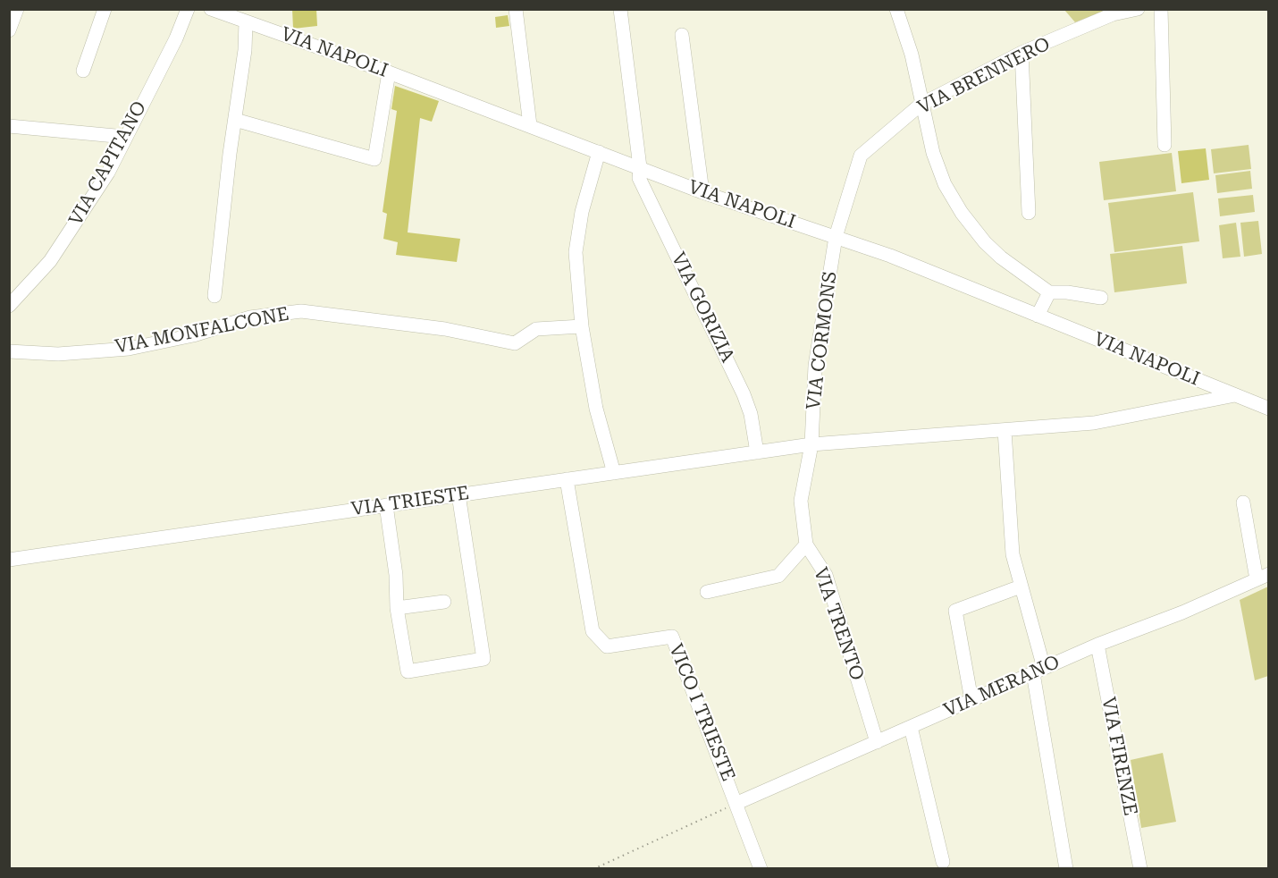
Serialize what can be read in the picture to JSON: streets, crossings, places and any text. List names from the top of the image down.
{
  "streets": {
    "street": [
      "VIA NAPOLI",
      "VIA BRENNERO",
      "VIA CAPITANO",
      "VIA GORIZIA",
      "VIA MONFALCONE",
      "VIA CORMONS",
      "VIA TRIESTE",
      "VIA TRENTO",
      "VIA MERANO",
      "VICO I TRIESTE",
      "VIA FIRENZE"
    ]
  },
  "crossings": [
    ["VIA NAPOLI", "VIA BRENNERO"],
    ["VIA NAPOLI", "VIA GORIZIA"],
    ["VIA NAPOLI", "VIA CORMONS"],
    ["VIA NAPOLI", "VIA TRIESTE"],
    ["VIA BRENNERO", "VIA CORMONS"],
    ["VIA GORIZIA", "VIA TRIESTE"],
    ["VIA CORMONS", "VIA TRIESTE"],
    ["VIA CORMONS", "VIA TRENTO"],
    ["VIA TRIESTE", "VIA TRENTO"],
    ["VIA TRIESTE", "VICO I TRIESTE"],
    ["VIA TRENTO", "VIA MERANO"],
    ["VIA MERANO", "VICO I TRIESTE"],
    ["VIA MERANO", "VIA FIRENZE"]
  ]
}
